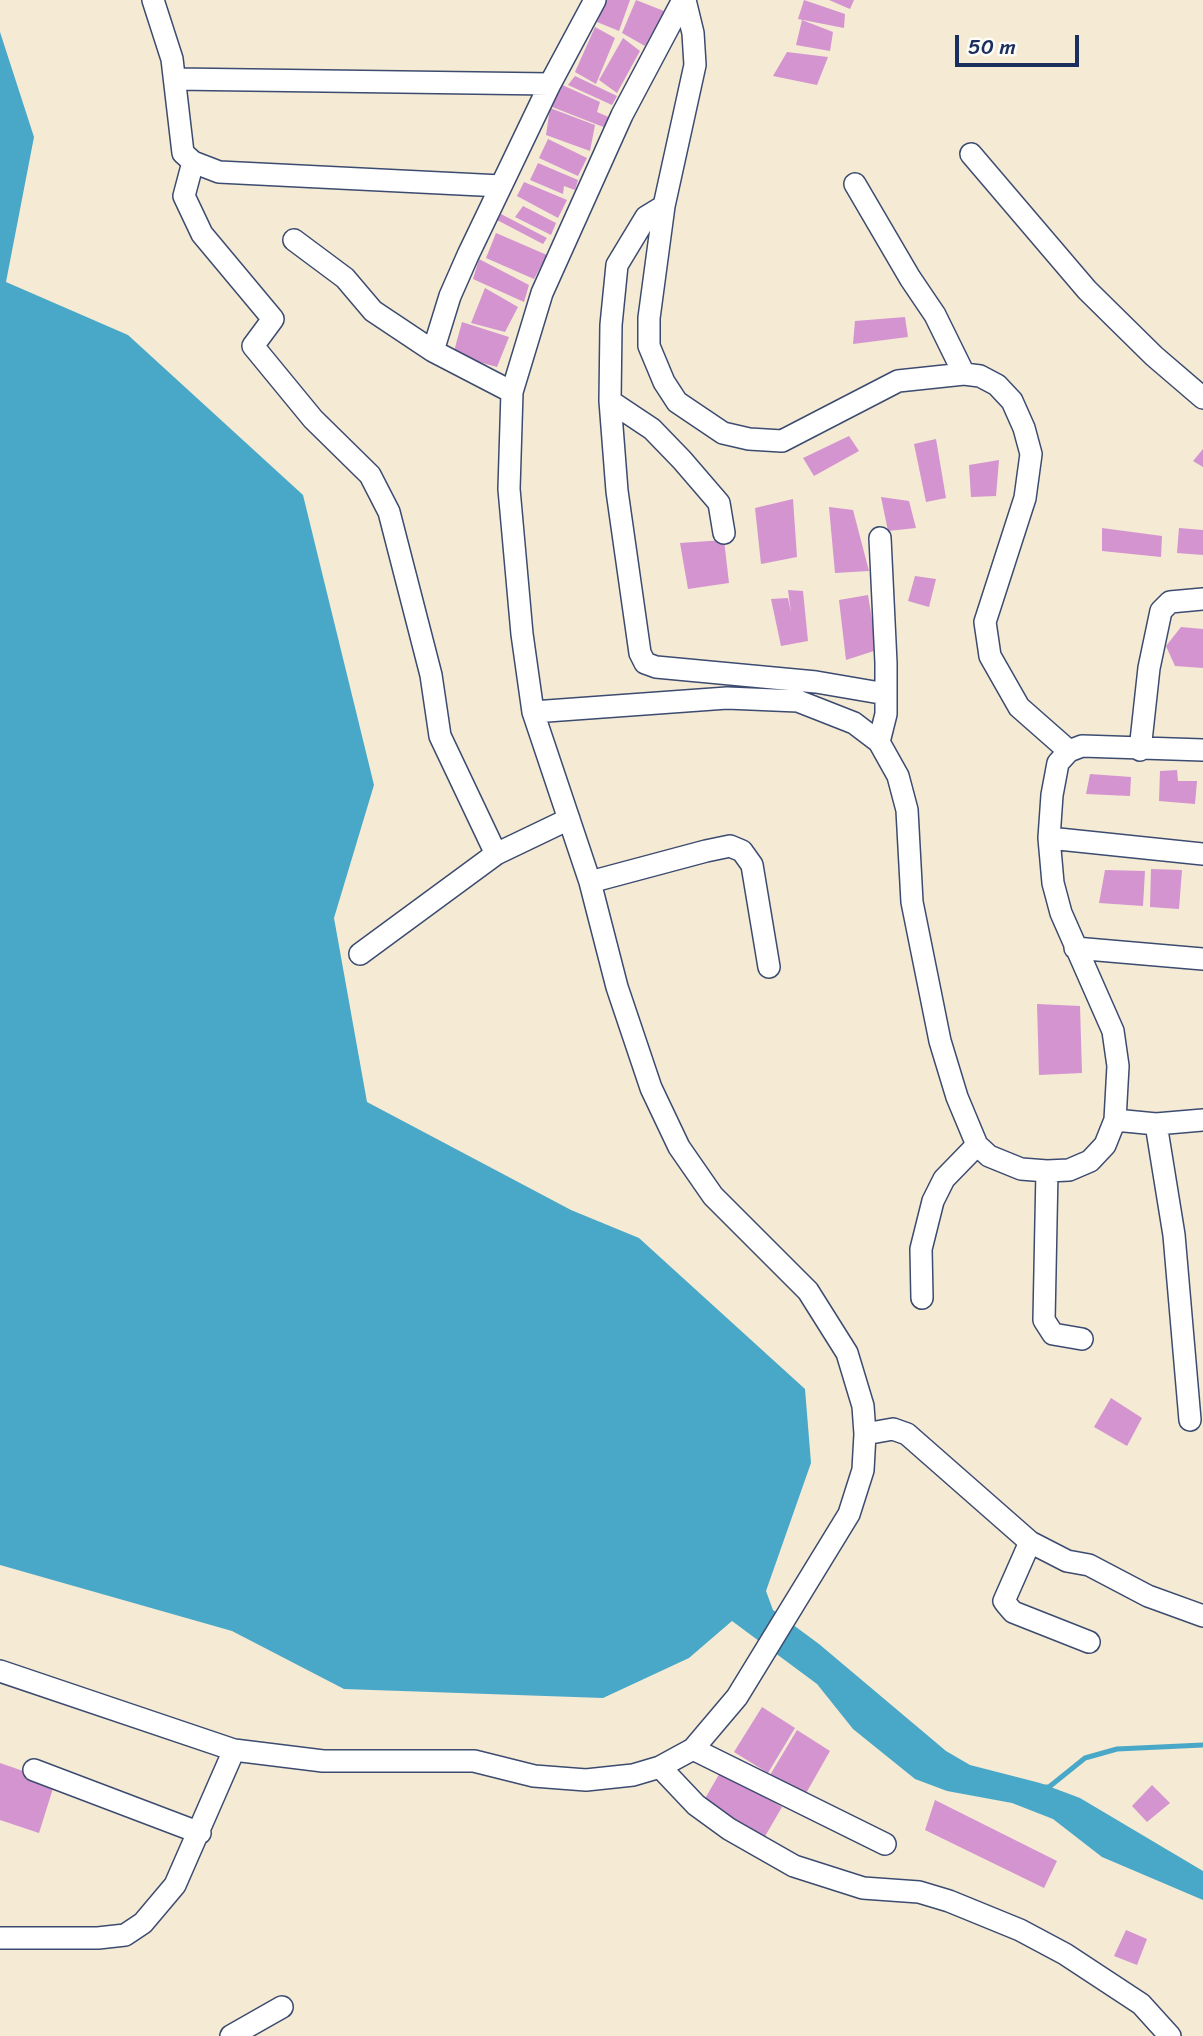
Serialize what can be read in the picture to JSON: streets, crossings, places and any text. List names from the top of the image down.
{
  "scale_bar": "50 m"
}
